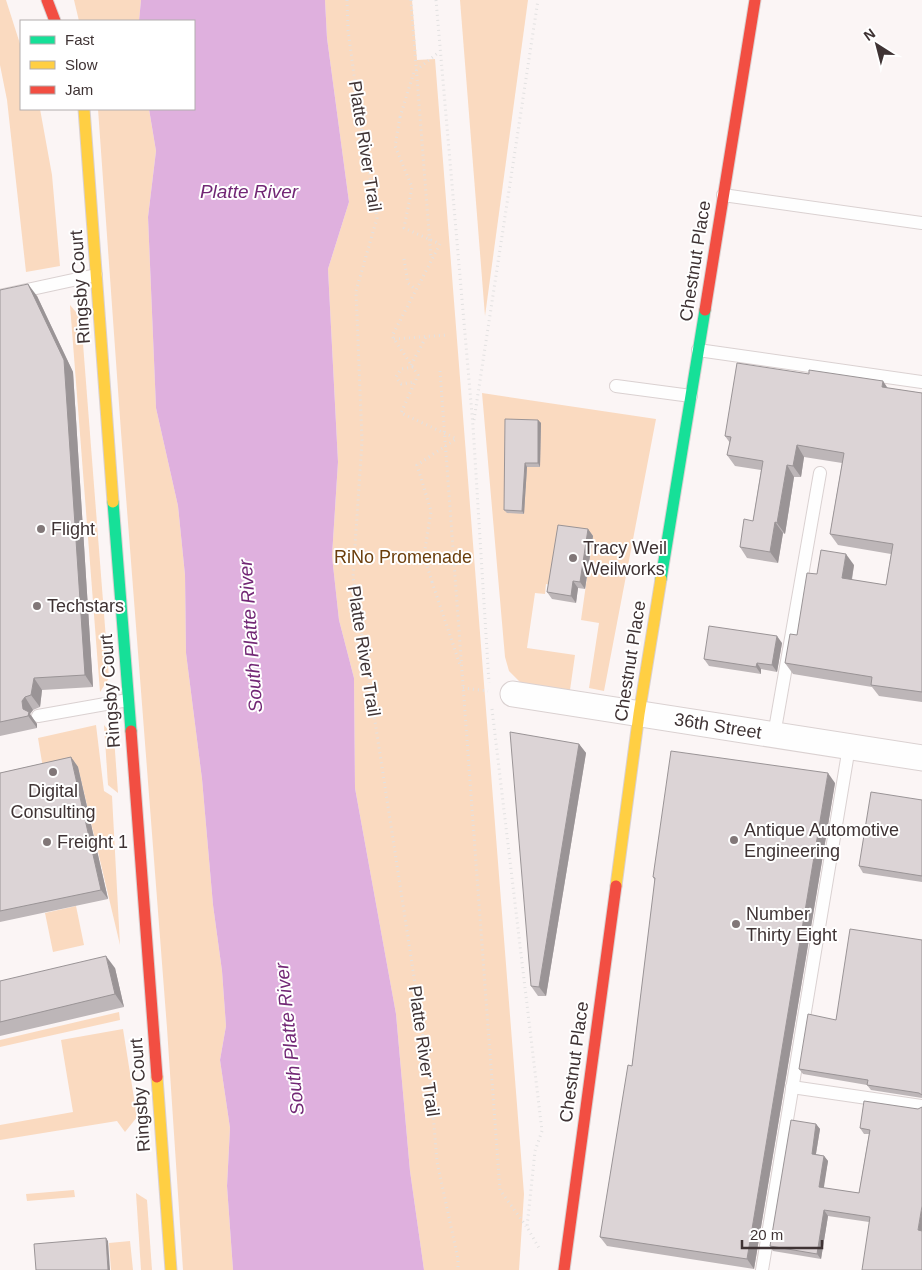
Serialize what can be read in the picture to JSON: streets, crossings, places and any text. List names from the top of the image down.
{
  "streets": {
    "street": ["Chestnut Place", "Ringsby Court", "36th Street"],
    "path": ["Platte River Trail"]
  },
  "crossings": [
    ["Chestnut Place", "36th Street"]
  ],
  "water": ["Platte River", "South Platte River"],
  "parks": ["RiNo Promenade"],
  "places": [
    "Flight",
    "Tracy Weil Weilworks",
    "Techstars",
    "Digital Consulting",
    "Antique Automotive Engineering",
    "Freight 1",
    "Number Thirty Eight"
  ],
  "legend": ["Fast", "Slow", "Jam"],
  "scale_bar": "20 m",
  "north": "top left"
}
